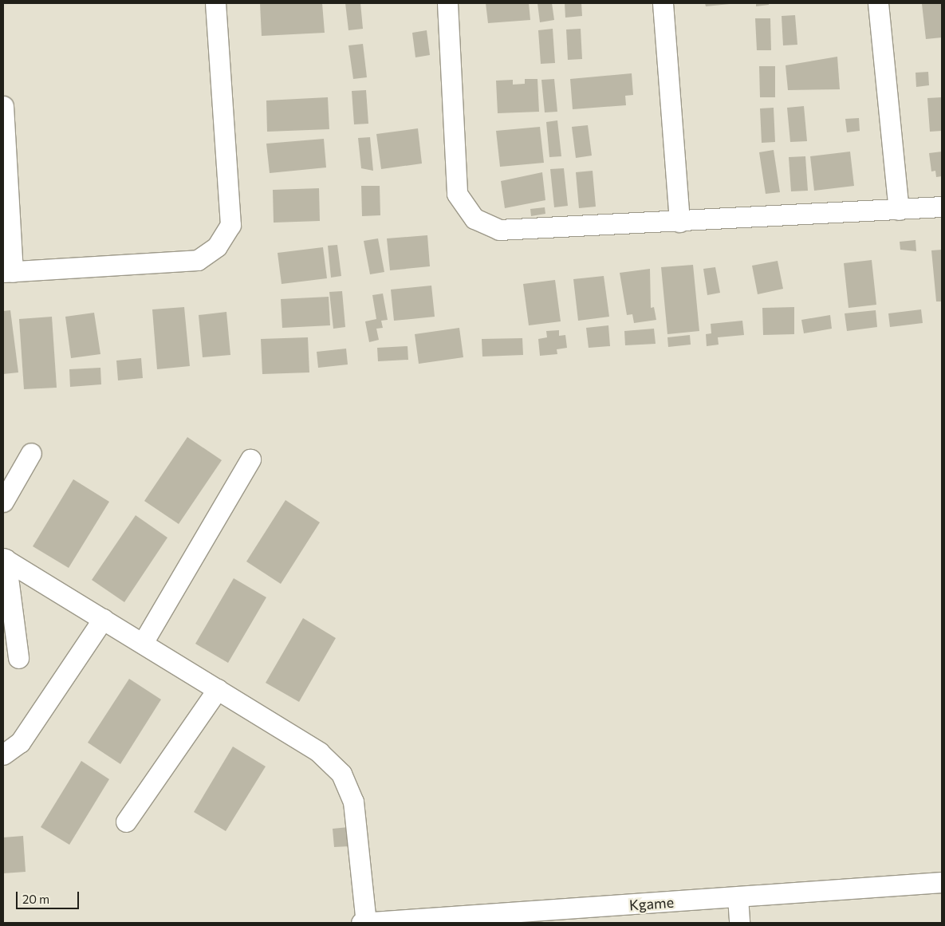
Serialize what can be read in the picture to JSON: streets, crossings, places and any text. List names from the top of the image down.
{
  "streets": {
    "street": ["Kgame"]
  },
  "scale_bar": "20 m"
}
